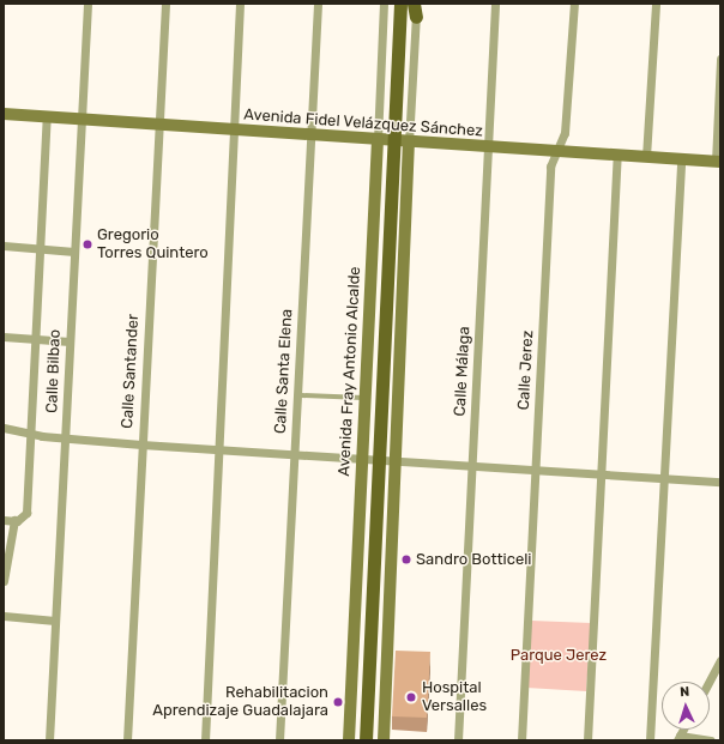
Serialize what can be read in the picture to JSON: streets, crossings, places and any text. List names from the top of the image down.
{
  "streets": {
    "main road": ["Avenida Fray Antonio Alcalde"],
    "street": [
      "Avenida Fidel Velázquez Sánchez",
      "Calle Jerez",
      "Calle Bilbao",
      "Calle Santander",
      "Calle Santa Elena",
      "Calle Málaga"
    ]
  },
  "crossings": [
    ["Avenida Fidel Velázquez Sánchez", "Calle Jerez"],
    ["Avenida Fidel Velázquez Sánchez", "Calle Bilbao"],
    ["Avenida Fidel Velázquez Sánchez", "Calle Santander"],
    ["Avenida Fidel Velázquez Sánchez", "Calle Santa Elena"],
    ["Avenida Fidel Velázquez Sánchez", "Avenida Fray Antonio Alcalde"],
    ["Avenida Fidel Velázquez Sánchez", "Calle Málaga"]
  ],
  "parks": ["Parque Jerez"],
  "places": [
    "Gregorio Torres Quintero",
    "Sandro Botticeli",
    "Hospital Versalles",
    "Rehabilitacion Aprendizaje Guadalajara"
  ],
  "north": "top"
}
